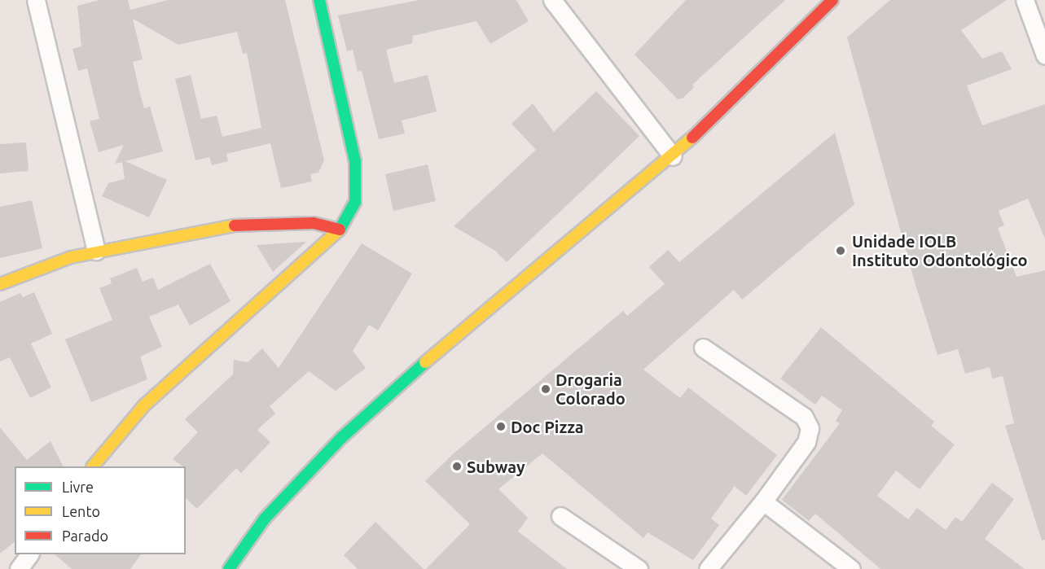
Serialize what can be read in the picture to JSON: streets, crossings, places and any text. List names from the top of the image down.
{
  "places": [
    "Unidade IOLB Instituto Odontológico",
    "Drogaria Colorado",
    "Doc Pizza",
    "Subway"
  ],
  "legend": ["Livre", "Lento", "Parado"]
}
